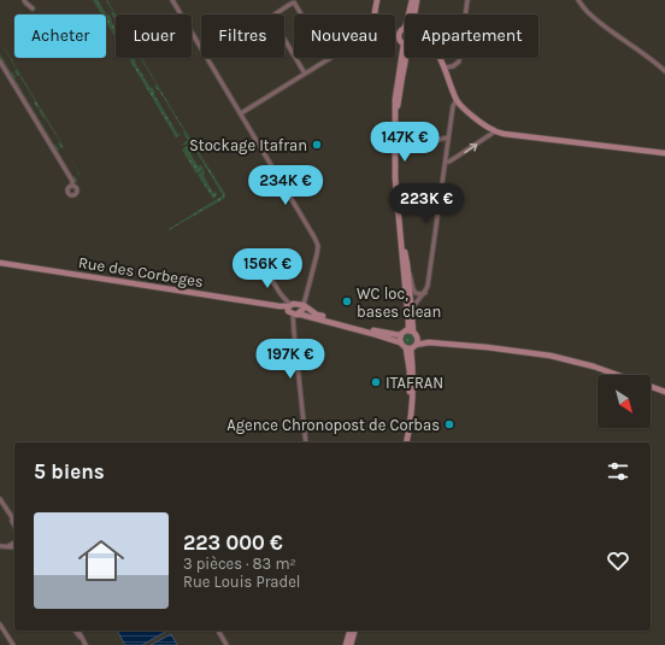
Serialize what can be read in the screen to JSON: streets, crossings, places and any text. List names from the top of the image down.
{
  "streets": {
    "street": ["Rue des Corbeges"]
  },
  "places": [
    "Stockage Itafran",
    "WC loc, bases clean",
    "ITAFRAN",
    "Agence Chronopost de Corbas"
  ],
  "north": "bottom right",
  "page": {
    "chip": [
      "Acheter",
      "Louer",
      "Filtres",
      "Nouveau",
      "Appartement"
    ],
    "price": [
      "147K €",
      "234K €",
      "223K €",
      "156K €",
      "197K €"
    ],
    "heading": "5 biens",
    "list": [
      {
        "name": "223 000 €",
        "note": "3 pièces · 83 m² · Rue Louis Pradel"
      }
    ]
  }
}
